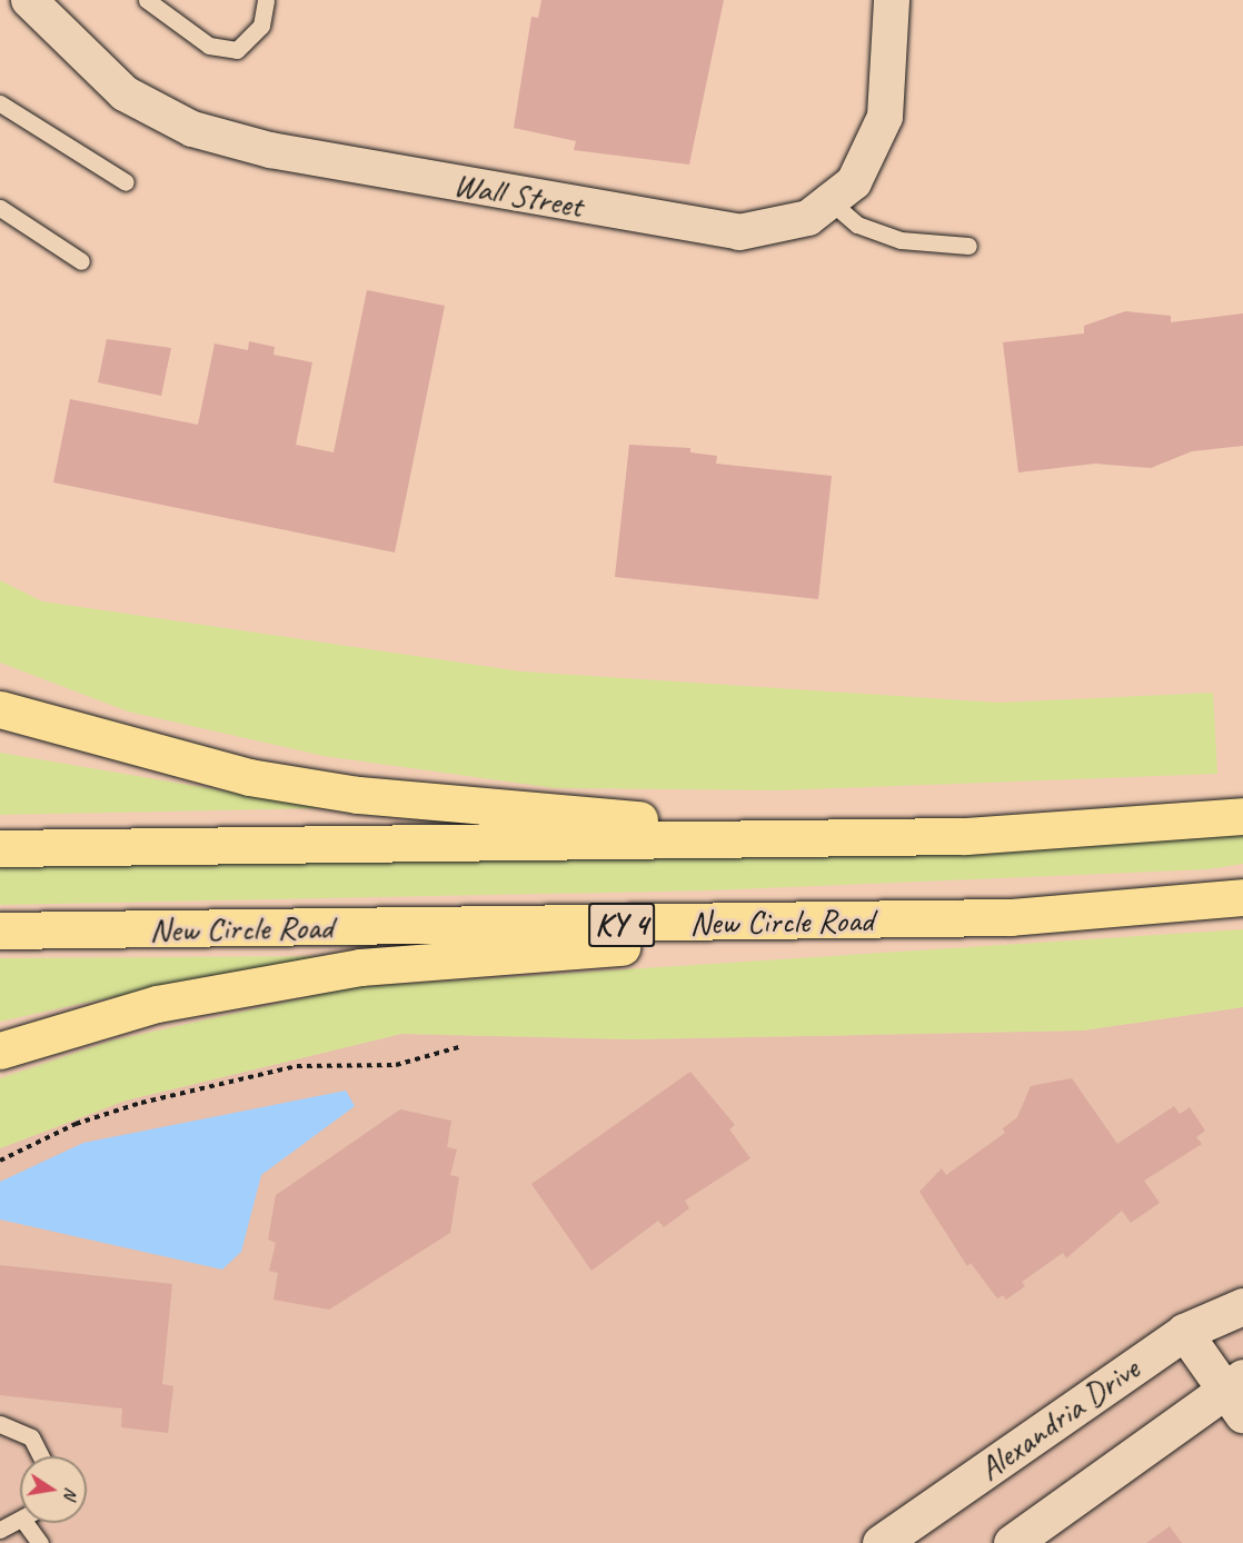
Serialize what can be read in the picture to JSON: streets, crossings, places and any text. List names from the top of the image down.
{
  "streets": {
    "highway": ["New Circle Road", "KY 4"],
    "street": ["Wall Street", "Alexandria Drive"]
  },
  "north": "right"
}
